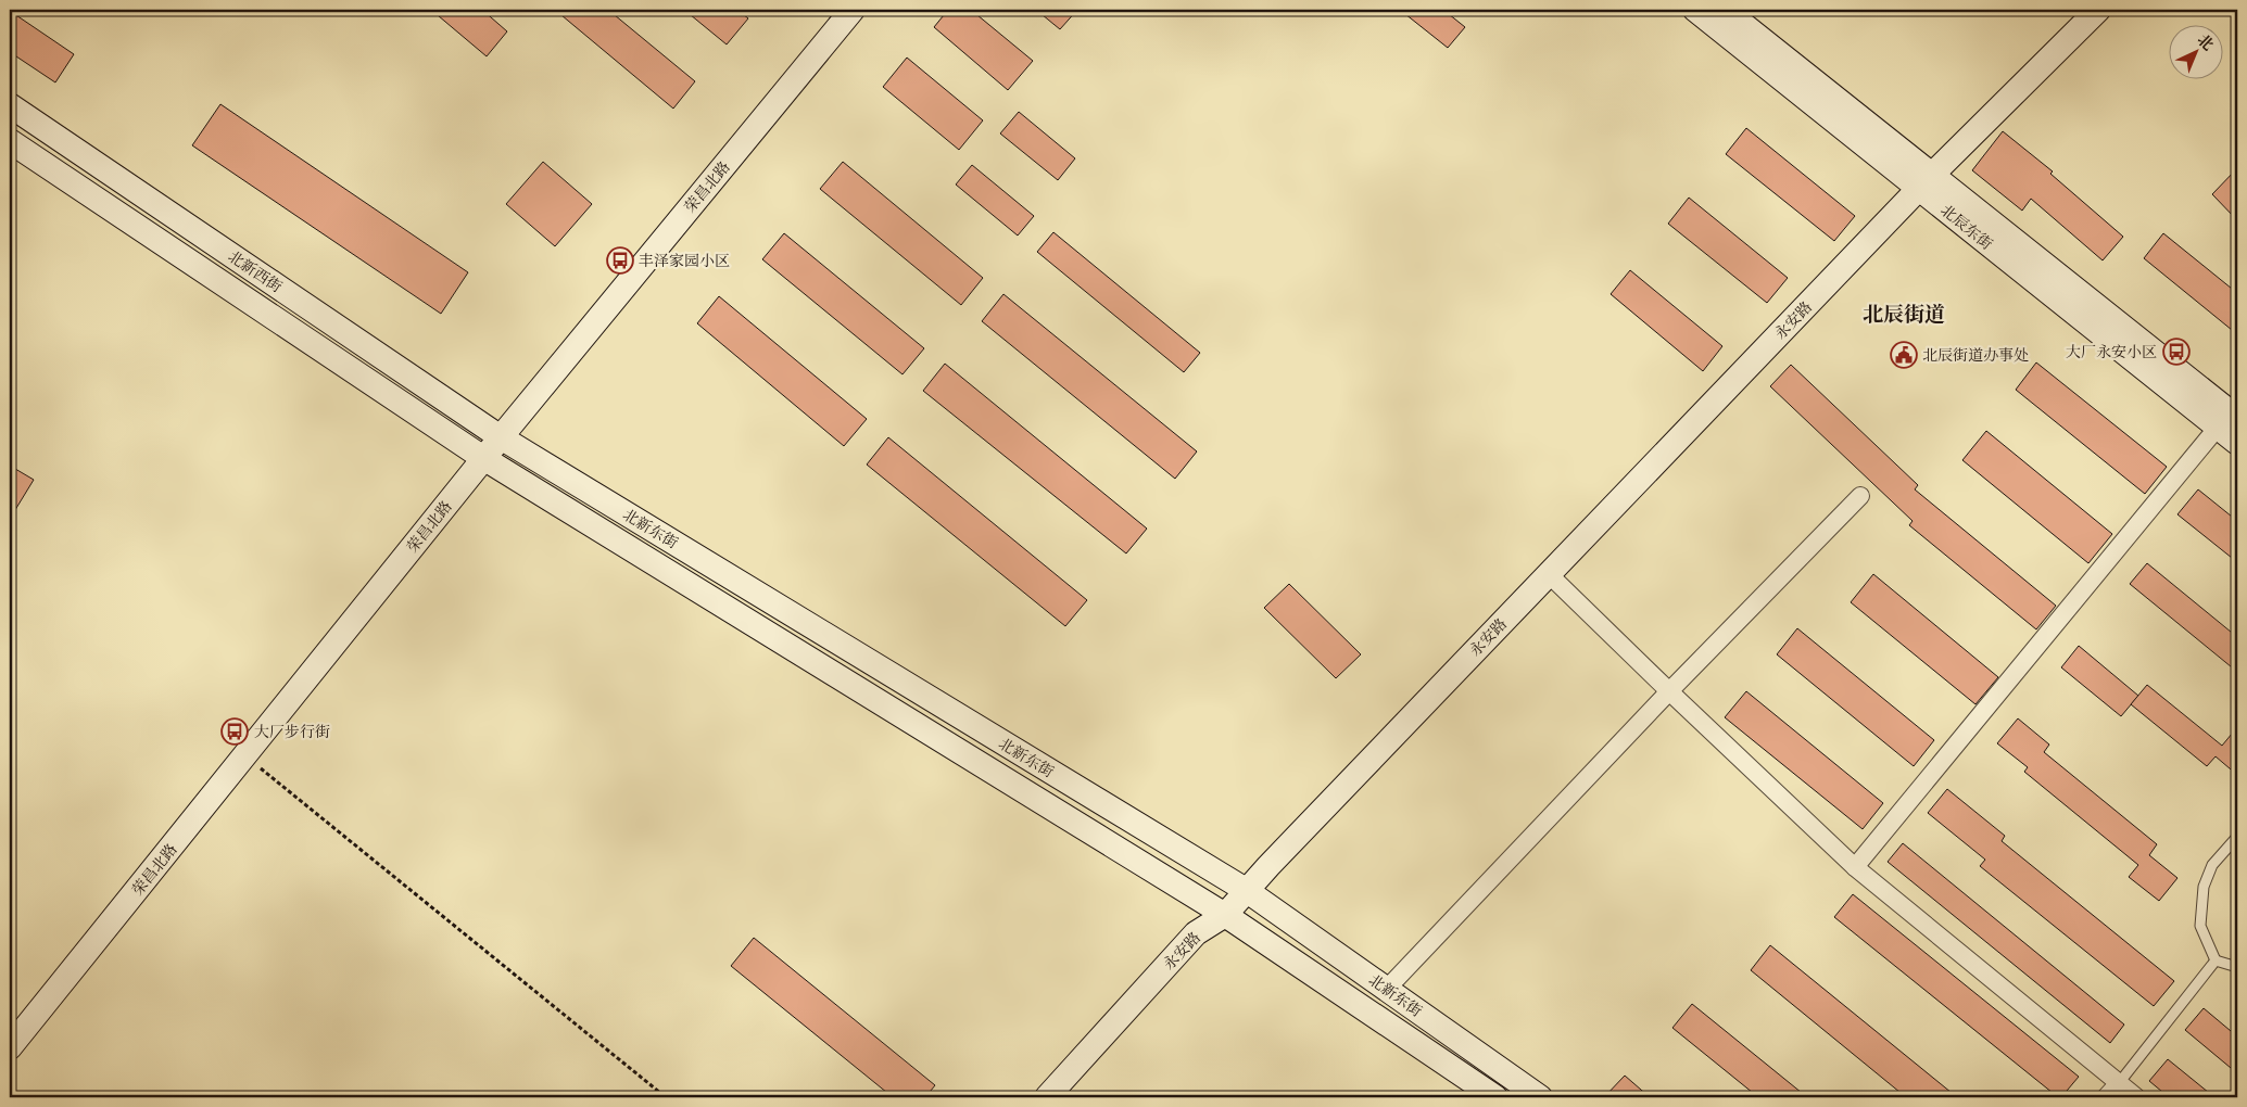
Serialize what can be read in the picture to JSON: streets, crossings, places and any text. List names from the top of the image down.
{
  "streets": {
    "main road": [
      "荣昌北路",
      "北辰东街",
      "北新西街",
      "永安路",
      "北新东街"
    ]
  },
  "crossings": [
    ["荣昌北路", "北新西街"],
    ["荣昌北路", "北新东街"],
    ["北辰东街", "永安路"],
    ["北新西街", "北新东街"],
    ["永安路", "北新东街"]
  ],
  "districts": ["北辰街道"],
  "places": {
    "bus stop": ["丰泽家园小区", "大厂永安小区", "大厂步行街"],
    "public building": ["北辰街道办事处"]
  },
  "north": "top right"
}
